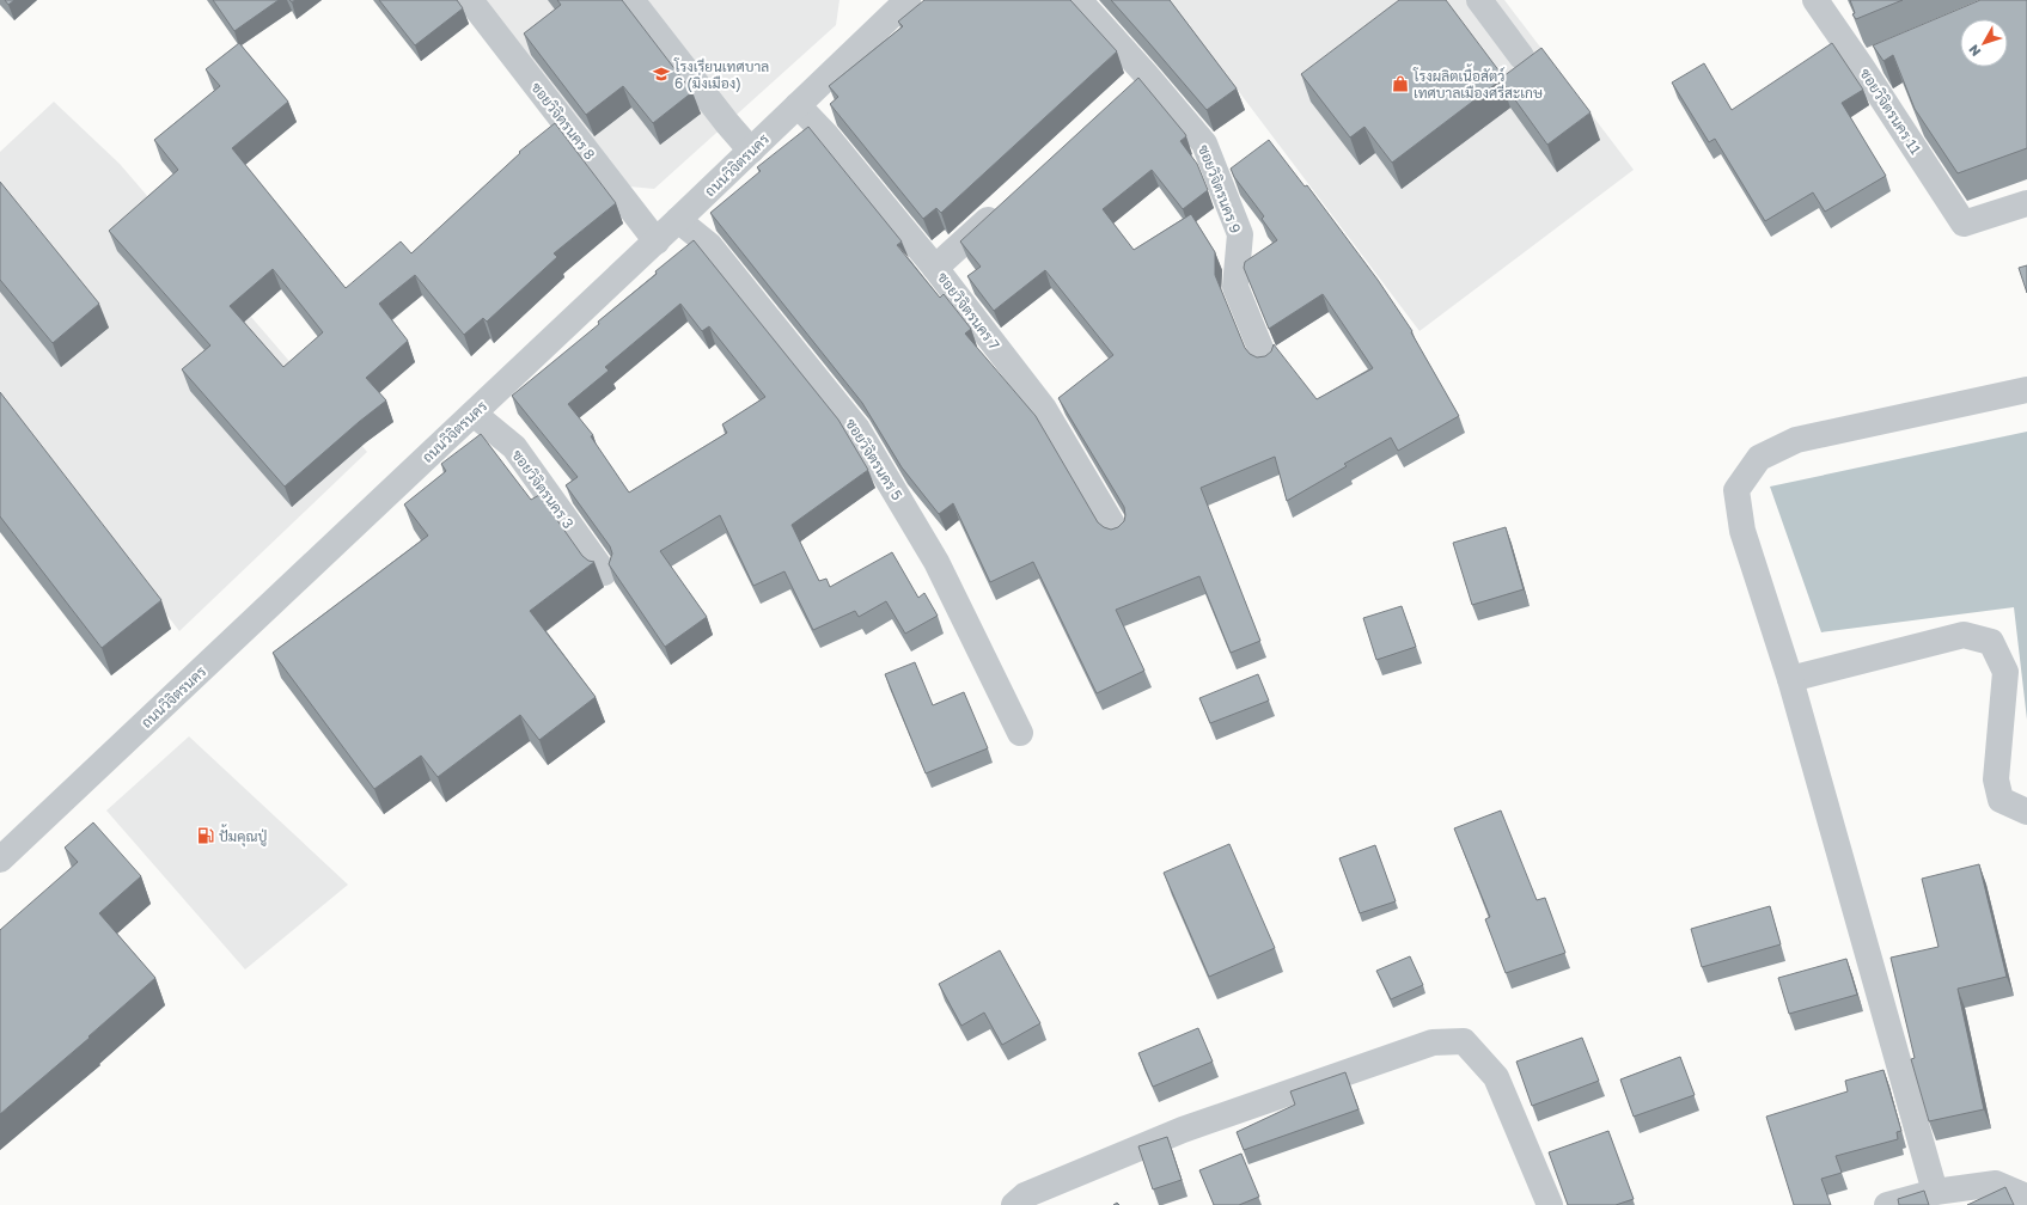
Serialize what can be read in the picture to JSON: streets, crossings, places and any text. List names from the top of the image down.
{
  "streets": {
    "street": [
      "ซอยวิจิตรนคร 11",
      "ซอยวิจิตรนคร 8",
      "ถนนวิจิตรนคร",
      "ซอยวิจิตรนคร 9",
      "ซอยวิจิตรนคร 7",
      "ซอยวิจิตรนคร 5",
      "ซอยวิจิตรนคร 3"
    ]
  },
  "crossings": [
    ["ซอยวิจิตรนคร 8", "ถนนวิจิตรนคร"],
    ["ถนนวิจิตรนคร", "ซอยวิจิตรนคร 7"],
    ["ถนนวิจิตรนคร", "ซอยวิจิตรนคร 5"],
    ["ถนนวิจิตรนคร", "ซอยวิจิตรนคร 3"]
  ],
  "places": {
    "school or university": ["โรงเรียนเทศบาล 6 (มิ่งเมือง)"],
    "shop": ["โรงผลิตเนื้อสัตว์ เทศบาลเมืองศรีสะเกษ"],
    "fuel station": ["ปั้มคุณปู่"]
  },
  "north": "bottom left"
}
